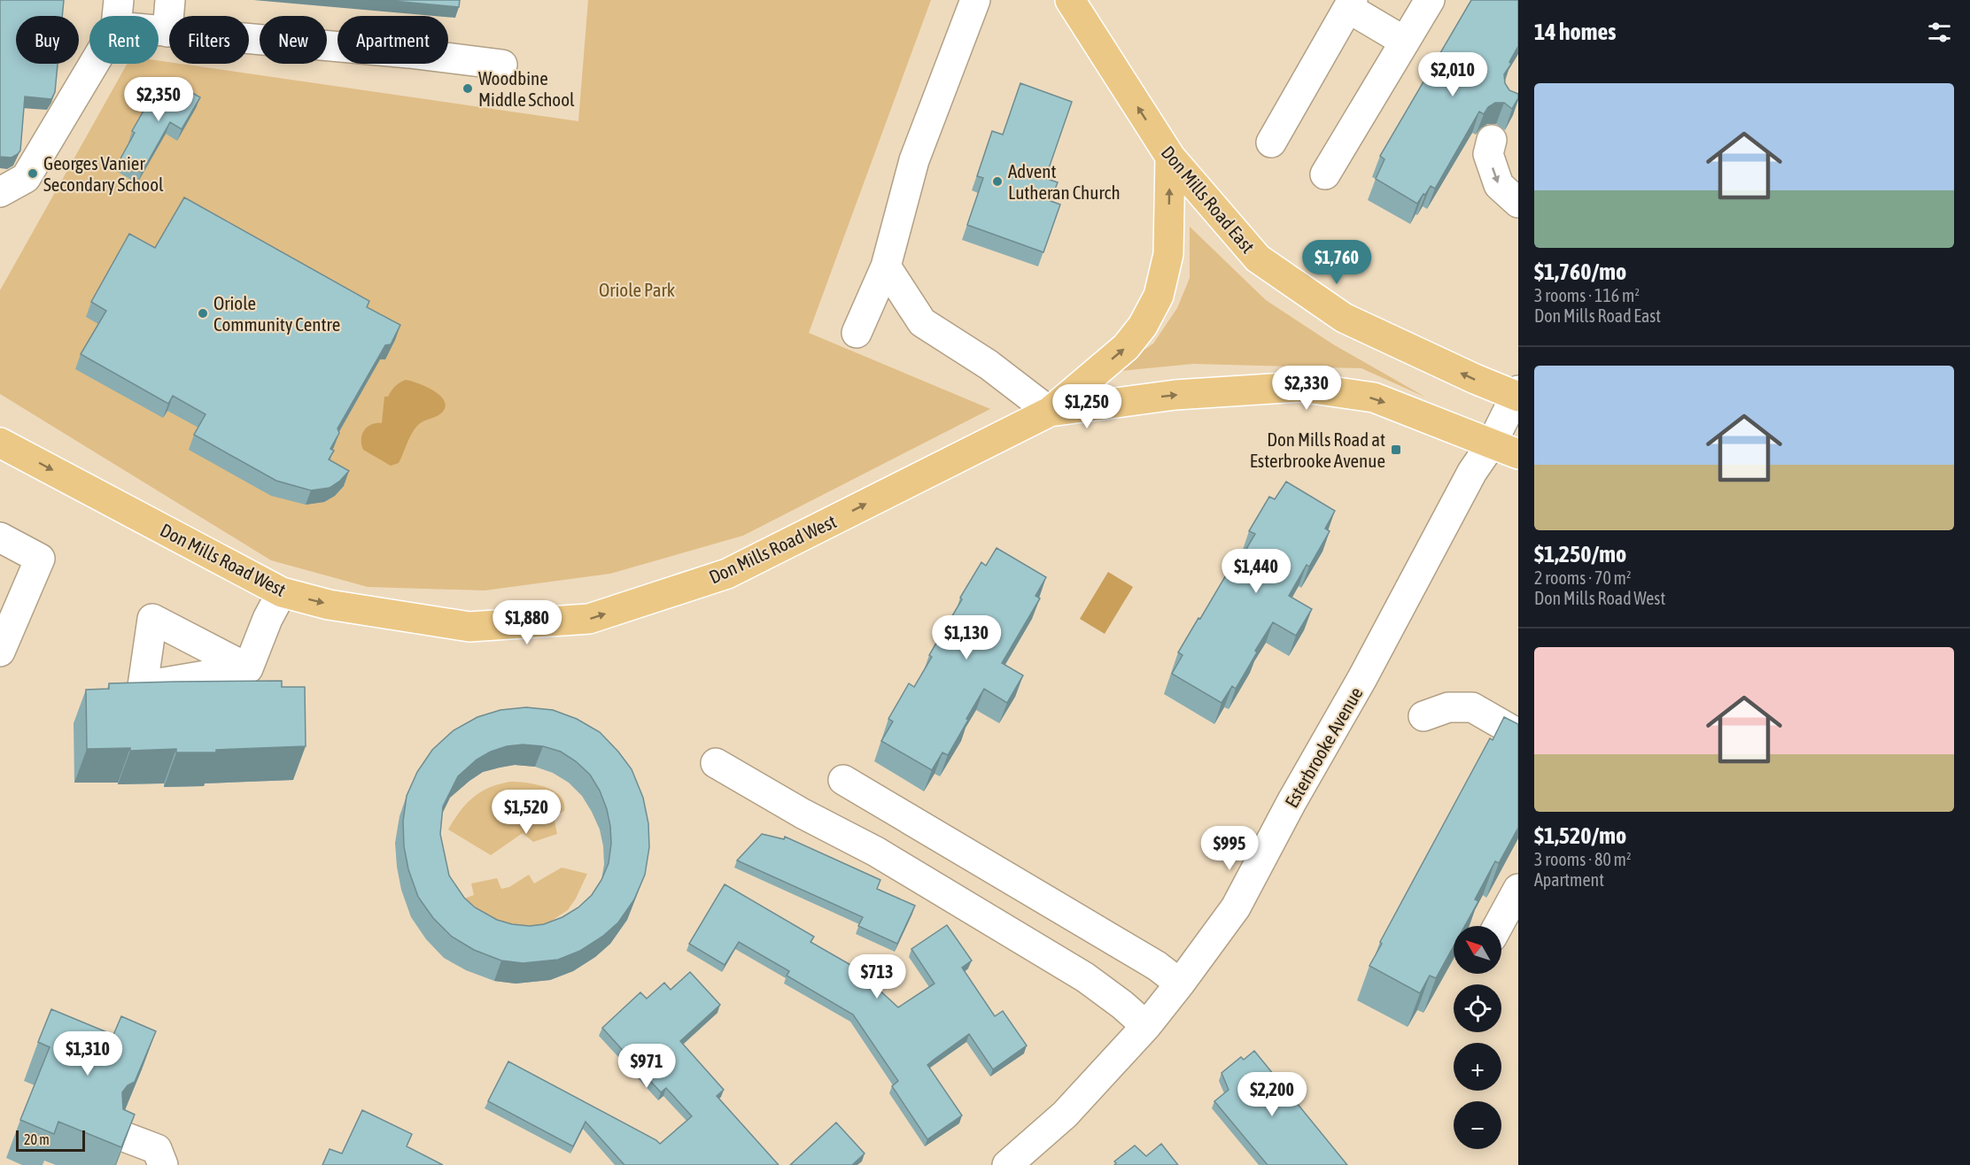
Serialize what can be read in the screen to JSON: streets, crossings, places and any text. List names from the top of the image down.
{
  "streets": {
    "main road": ["Don Mills Road East", "Don Mills Road West"],
    "street": ["Esterbrooke Avenue"]
  },
  "crossings": [
    ["Don Mills Road East", "Esterbrooke Avenue"],
    ["Don Mills Road West", "Esterbrooke Avenue"]
  ],
  "one_way": ["Don Mills Road East", "Don Mills Road West"],
  "parks": ["Oriole Park"],
  "places": {
    "other": [
      "Woodbine Middle School",
      "Georges Vanier Secondary School",
      "Advent Lutheran Church",
      "Oriole Community Centre"
    ],
    "transit": ["Don Mills Road at Esterbrooke Avenue"]
  },
  "scale_bar": "20 m",
  "north": "top left",
  "page": {
    "heading": "14 homes",
    "chip": [
      "Buy",
      "Rent",
      "Filters",
      "New",
      "Apartment"
    ],
    "price": [
      "$2,010",
      "$2,350",
      "$1,760",
      "$2,330",
      "$1,250",
      "$1,440",
      "$1,880",
      "$1,130",
      "$1,520",
      "$995",
      "$713",
      "$1,310",
      "$971",
      "$2,200"
    ],
    "list": [
      {
        "name": "$1,760/mo",
        "note": "3 rooms · 116 m² · Don Mills Road East"
      },
      {
        "name": "$1,250/mo",
        "note": "2 rooms · 70 m² · Don Mills Road West"
      },
      {
        "name": "$1,520/mo",
        "note": "3 rooms · 80 m² · Apartment"
      }
    ],
    "map_buttons": ["+", "−"],
    "scale": "20 m"
  }
}
